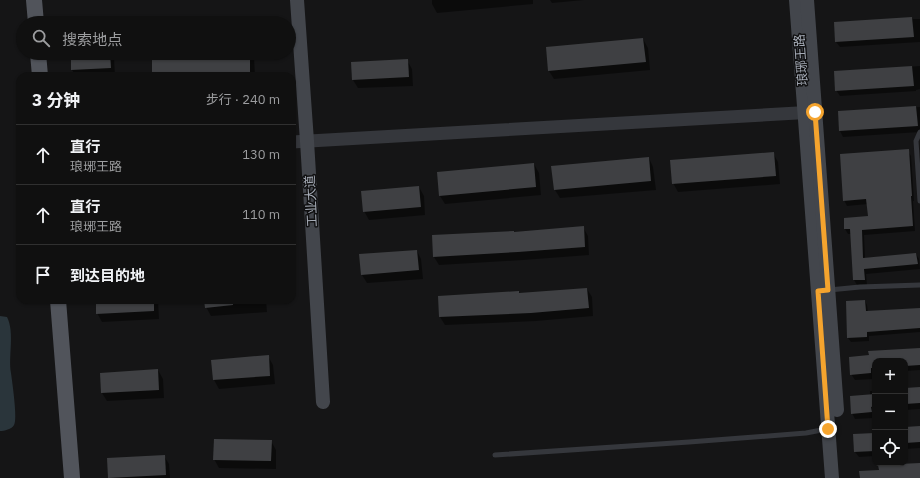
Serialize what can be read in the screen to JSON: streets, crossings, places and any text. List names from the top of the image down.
{
  "streets": {
    "main road": ["琅琊王路", "工业大道"]
  },
  "page": {
    "search": "搜索地点",
    "heading": ["3 分钟", "步行 · 240 m"],
    "list": [
      ["直行", "琅琊王路", "130 m"],
      ["直行", "琅琊王路", "110 m"],
      "到达目的地"
    ],
    "map_buttons": ["+", "−"]
  }
}
